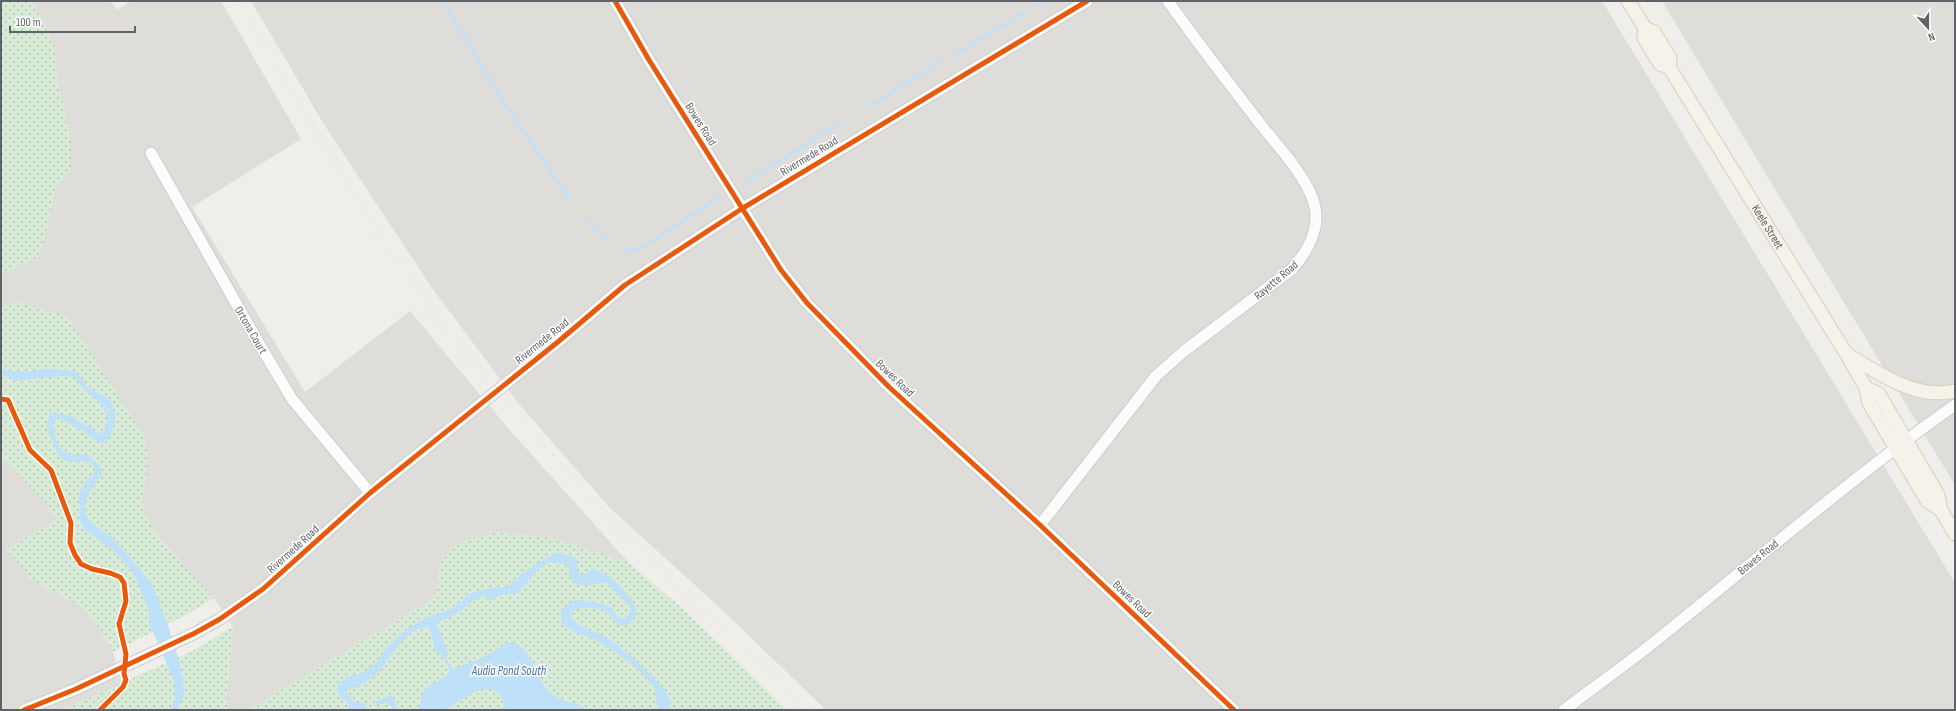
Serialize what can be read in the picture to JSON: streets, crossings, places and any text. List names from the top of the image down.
{
  "streets": {
    "main road": ["Keele Street"],
    "street": [
      "Bowes Road",
      "Rivermede Road",
      "Rayette Road",
      "Ortona Court"
    ]
  },
  "crossings": [
    ["Bowes Road", "Rivermede Road"],
    ["Bowes Road", "Keele Street"],
    ["Bowes Road", "Rayette Road"],
    ["Rivermede Road", "Ortona Court"]
  ],
  "water": ["Audia Pond South"],
  "scale_bar": "100 m",
  "north": "bottom"
}
